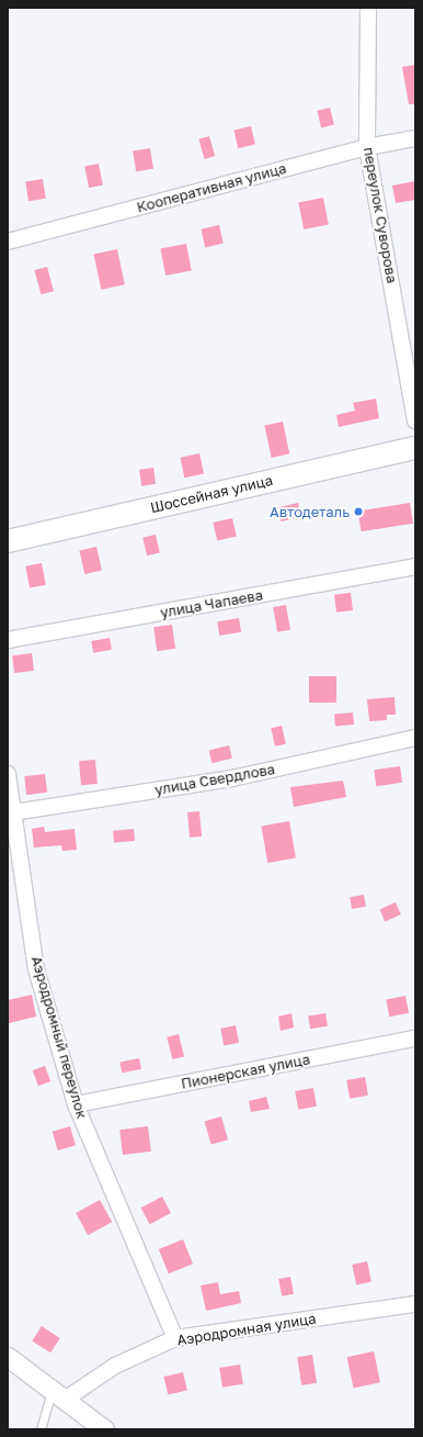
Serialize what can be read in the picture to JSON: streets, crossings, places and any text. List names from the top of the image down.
{
  "streets": {
    "main road": ["Шоссейная улица"],
    "street": [
      "Кооперативная улица",
      "переулок Суворова",
      "улица Чапаева",
      "улица Свердлова",
      "Аэродромный переулок",
      "Пионерская улица",
      "Аэродромная улица"
    ]
  },
  "crossings": [
    ["Кооперативная улица", "переулок Суворова"],
    ["улица Свердлова", "Аэродромный переулок"],
    ["Аэродромный переулок", "Пионерская улица"],
    ["Аэродромный переулок", "Аэродромная улица"]
  ],
  "places": ["Автодеталь"]
}
